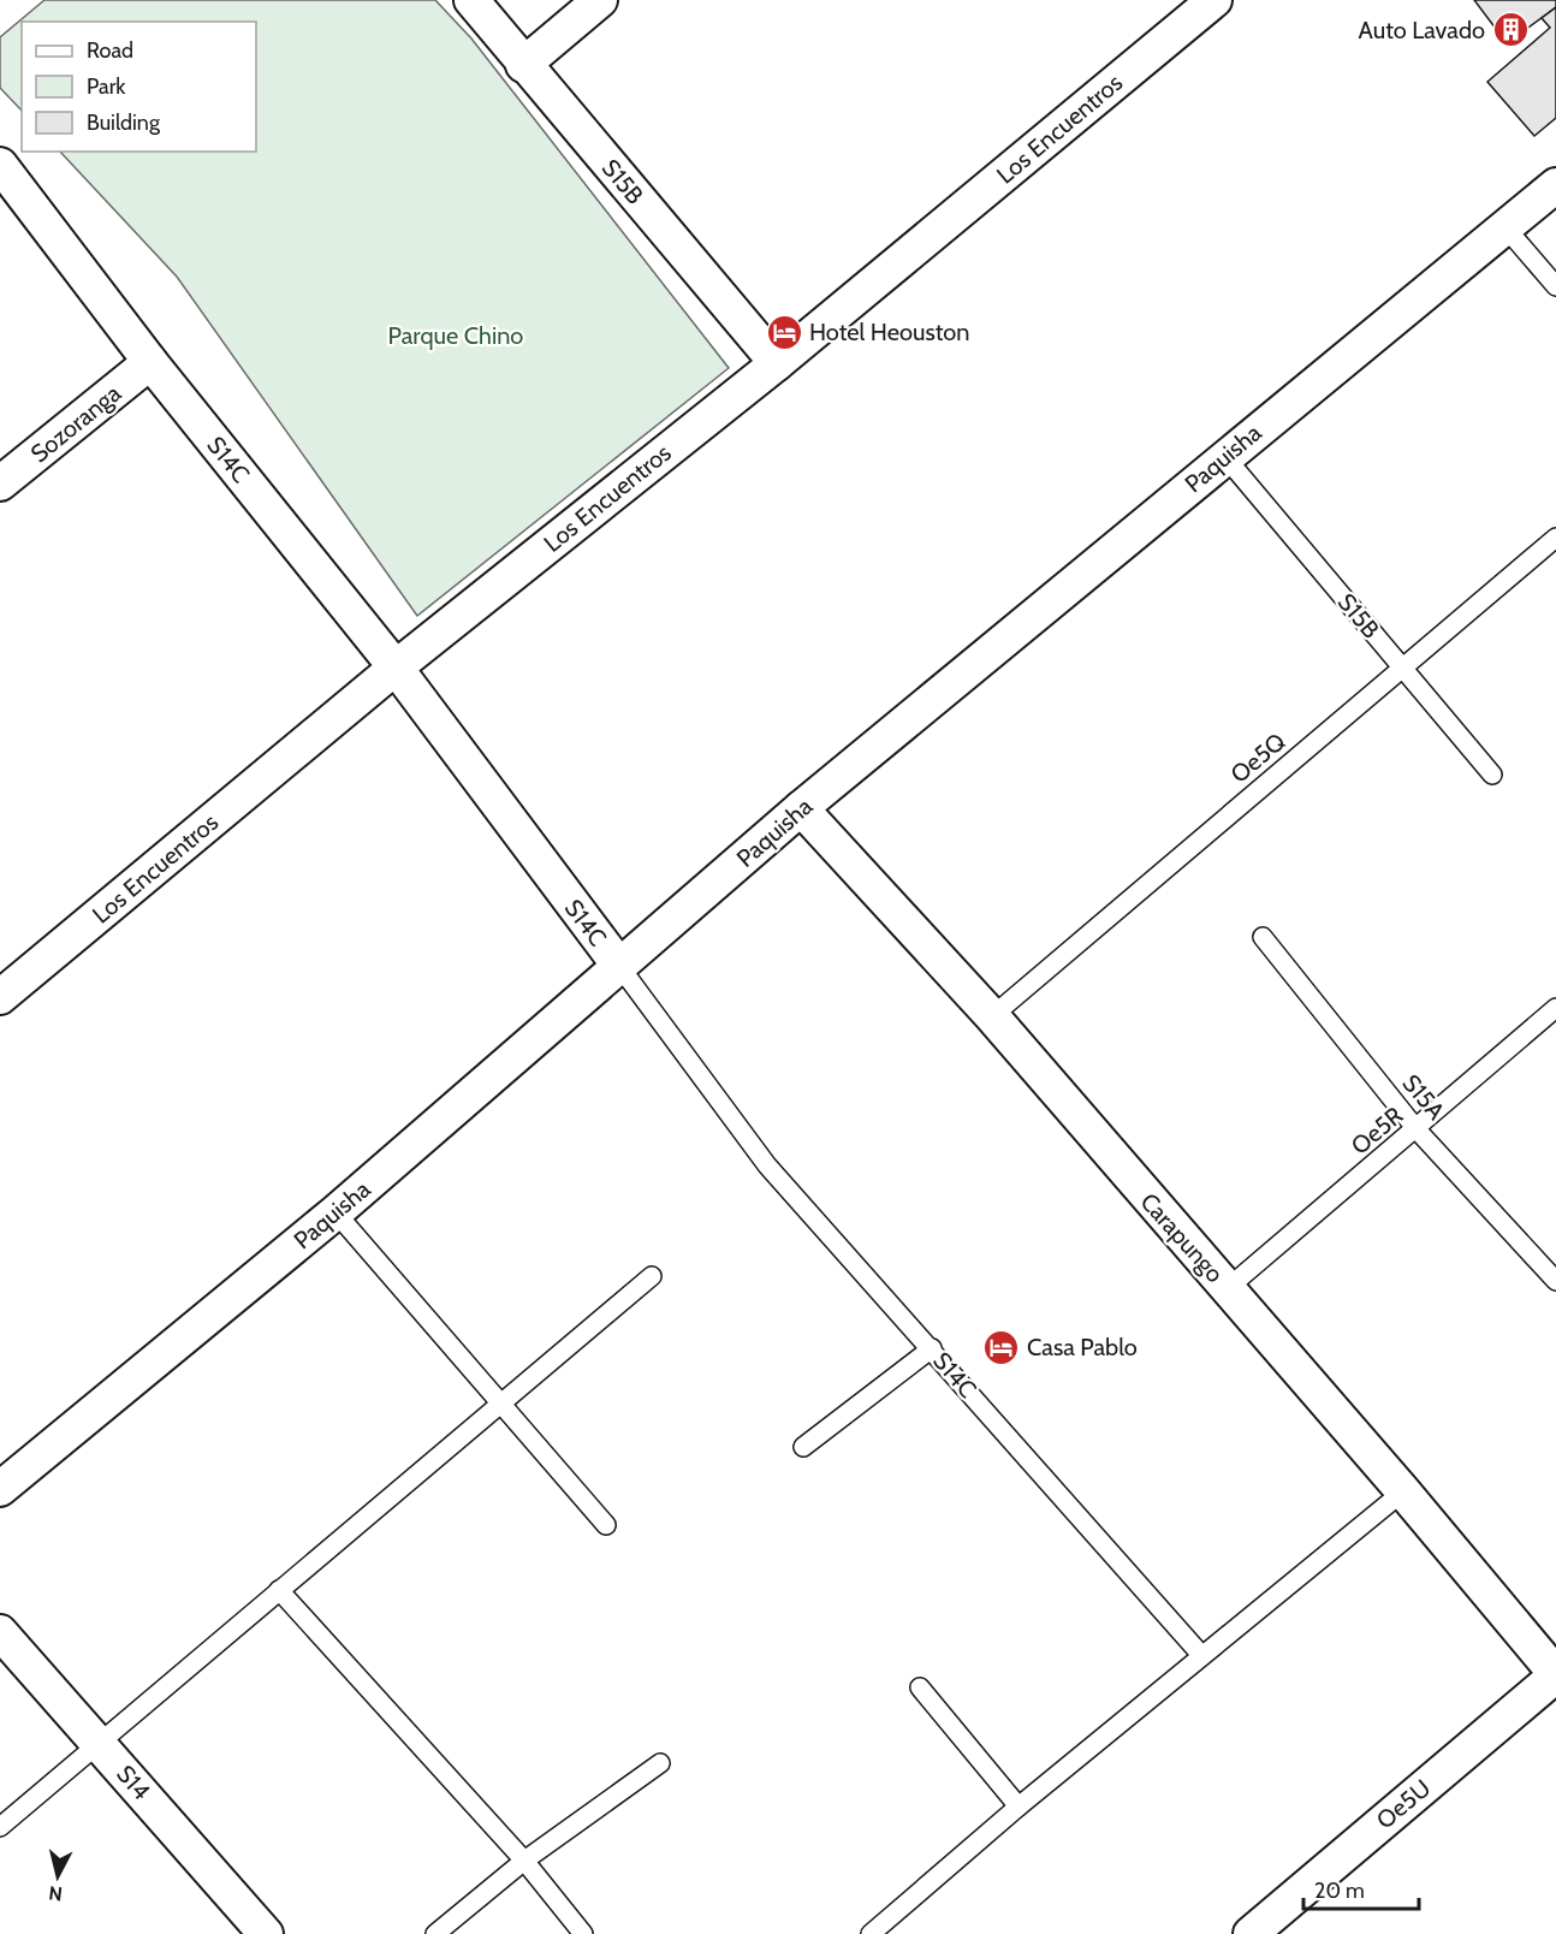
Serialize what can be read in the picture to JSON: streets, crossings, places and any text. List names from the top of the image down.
{
  "streets": {
    "street": [
      "Los Encuentros",
      "S15B",
      "Sozoranga",
      "Paquisha",
      "S14C",
      "Carapungo",
      "S14",
      "Oe5U"
    ],
    "lane": ["Oe5Q", "S15A", "Oe5R"]
  },
  "crossings": [
    ["Los Encuentros", "S15B"],
    ["Los Encuentros", "S14C"],
    ["S15B", "Paquisha"],
    ["S15B", "Oe5Q"],
    ["Sozoranga", "S14C"],
    ["Paquisha", "S14C"],
    ["Paquisha", "Carapungo"],
    ["Oe5Q", "Carapungo"],
    ["S15A", "Oe5R"],
    ["Oe5R", "Carapungo"],
    ["Carapungo", "Oe5U"]
  ],
  "parks": ["Parque Chino"],
  "places": {
    "building": ["Auto Lavado"],
    "hotel": ["Hotel Heouston", "Casa Pablo"]
  },
  "legend": ["Road", "Park", "Building"],
  "scale_bar": "20 m",
  "north": "bottom"
}
